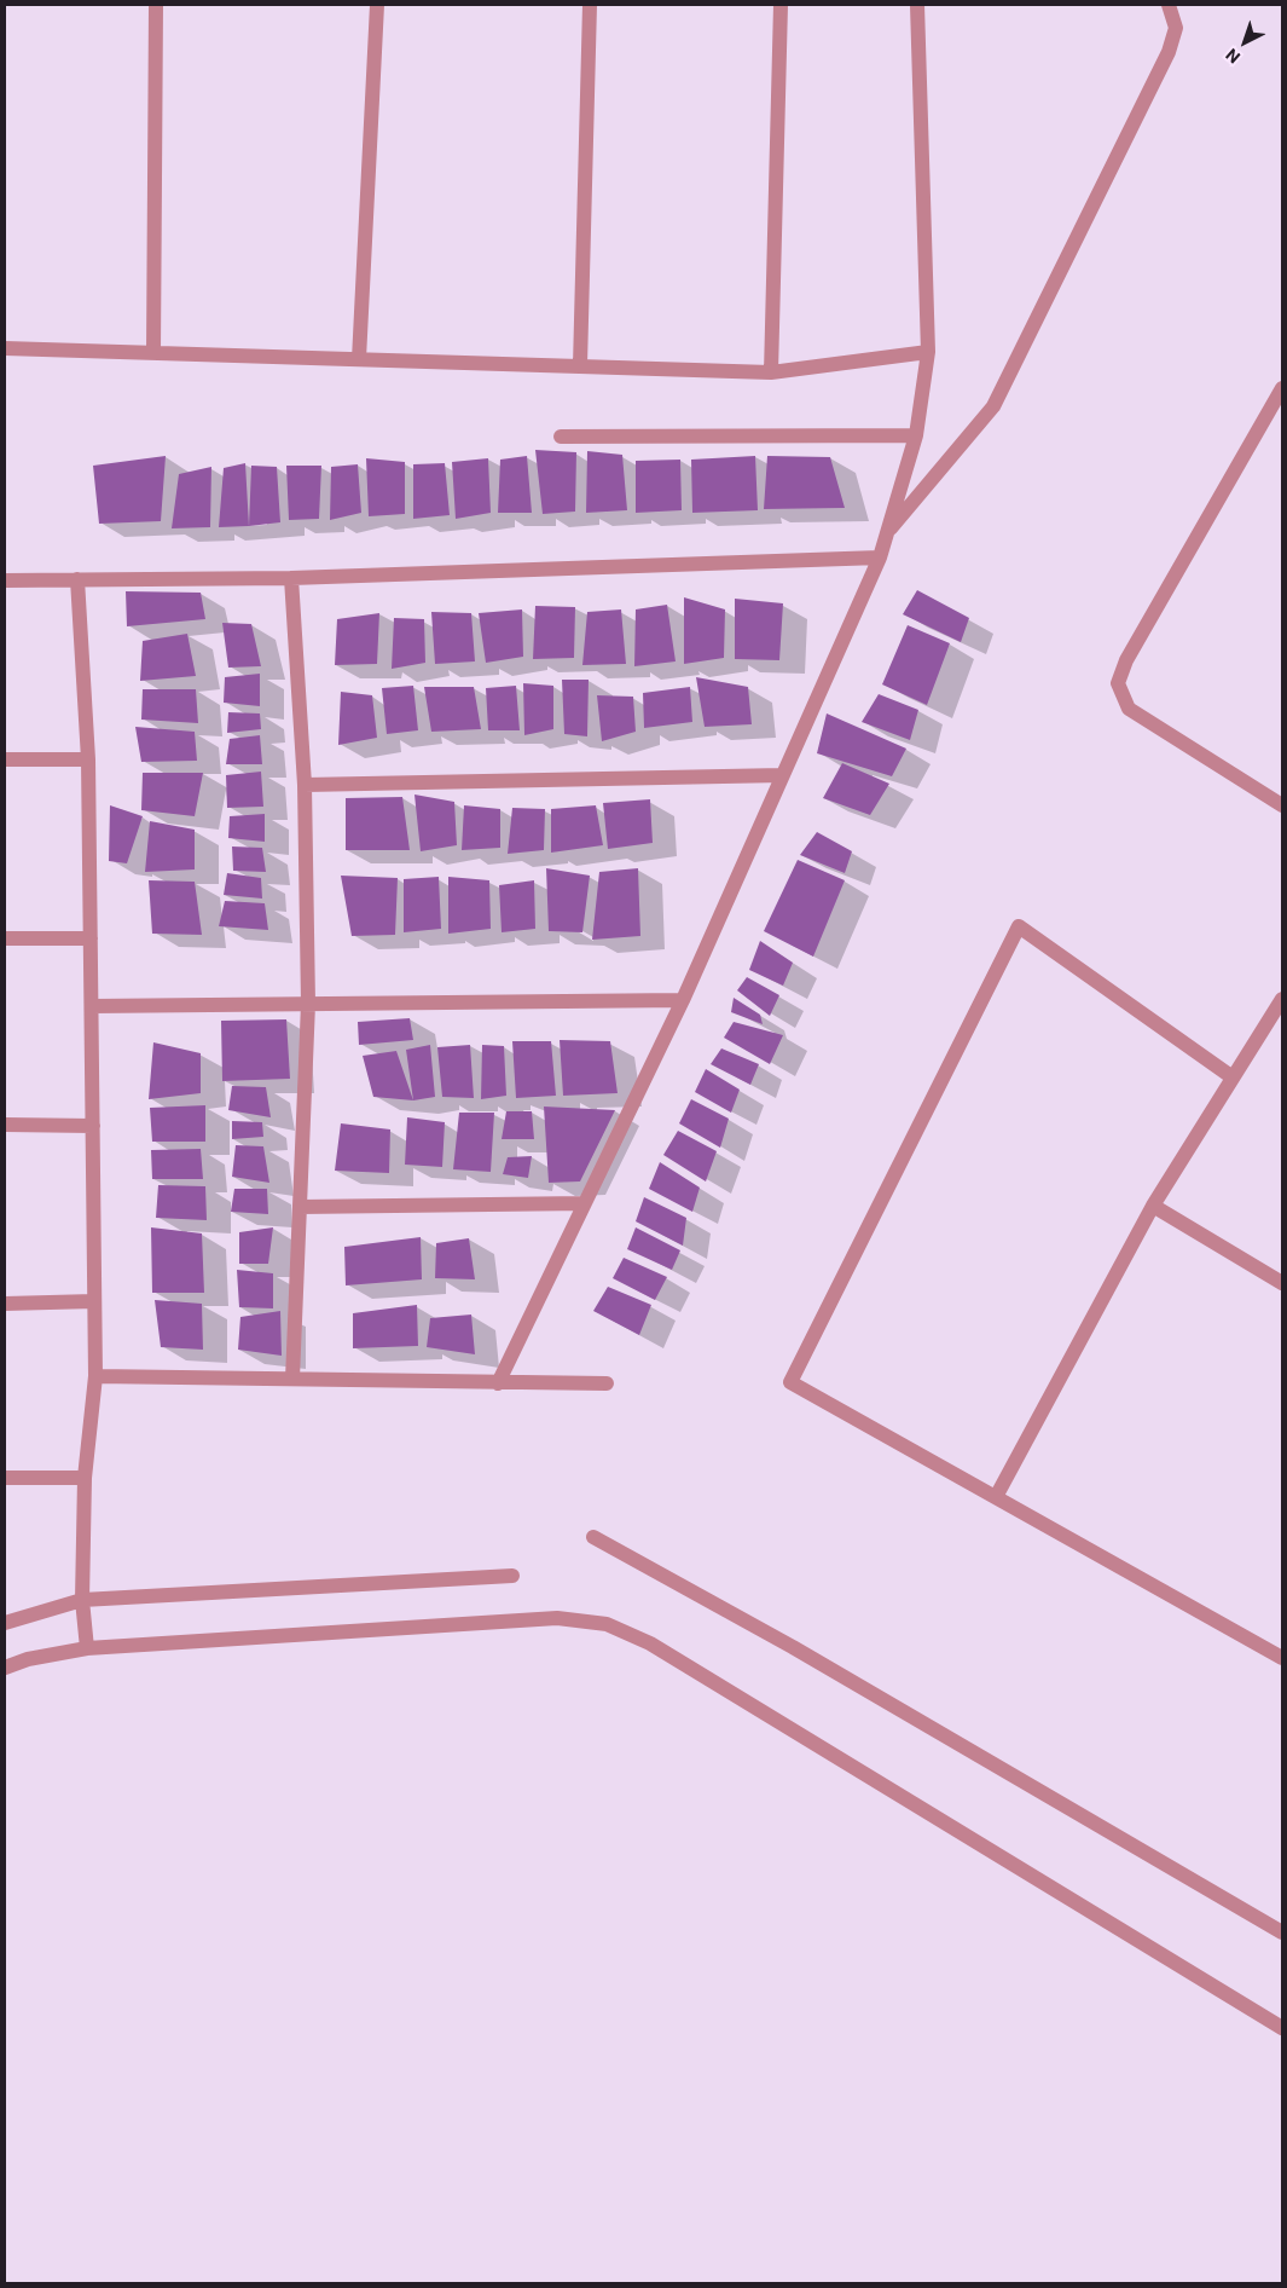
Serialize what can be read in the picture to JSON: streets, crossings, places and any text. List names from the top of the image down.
{
  "north": "bottom left"
}
